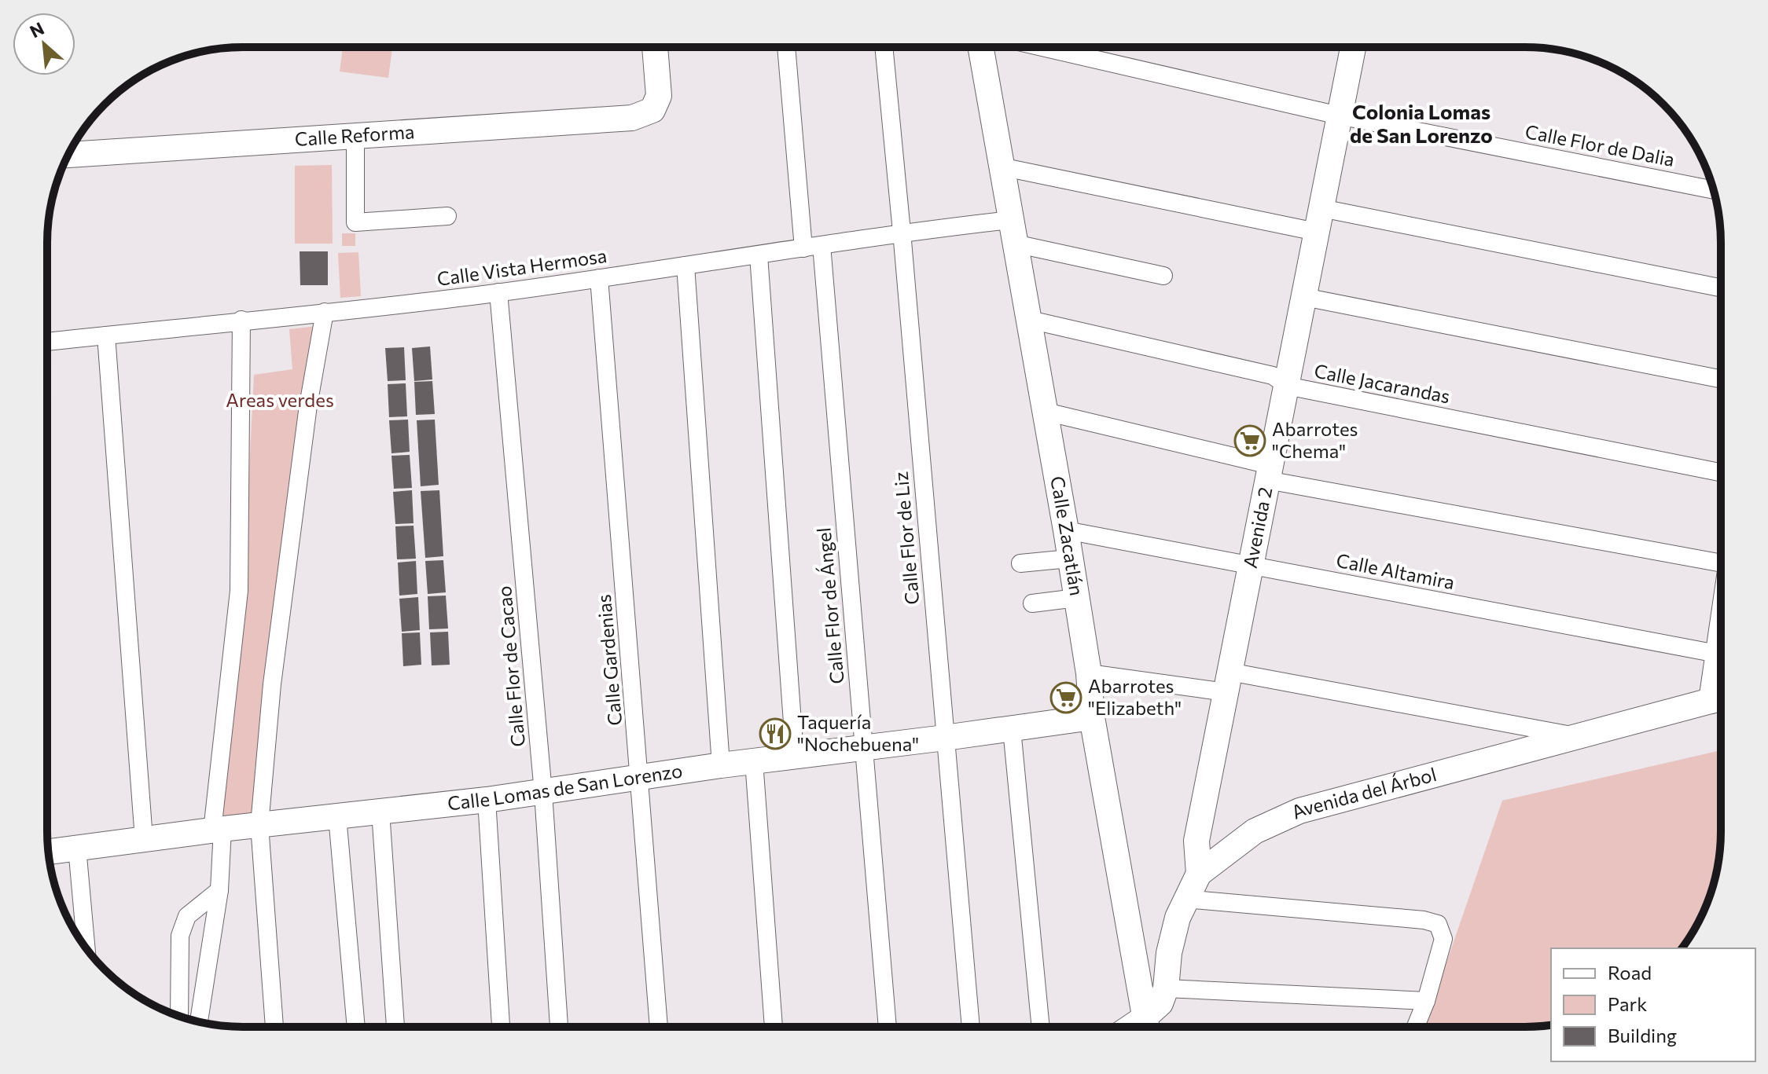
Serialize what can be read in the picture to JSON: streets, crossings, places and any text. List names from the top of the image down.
{
  "streets": {
    "street": [
      "Calle Reforma",
      "Calle Flor de Dalia",
      "Calle Vista Hermosa",
      "Calle Jacarandas",
      "Avenida 2",
      "Calle Zacatlán",
      "Calle Flor de Liz",
      "Calle Altamira",
      "Calle Flor de Ángel",
      "Calle Gardenias",
      "Calle Flor de Cacao",
      "Calle Lomas de San Lorenzo",
      "Avenida del Árbol"
    ]
  },
  "crossings": [
    ["Calle Flor de Dalia", "Avenida 2"],
    ["Calle Vista Hermosa", "Calle Zacatlán"],
    ["Calle Vista Hermosa", "Calle Flor de Liz"],
    ["Calle Vista Hermosa", "Calle Flor de Ángel"],
    ["Calle Vista Hermosa", "Calle Gardenias"],
    ["Calle Vista Hermosa", "Calle Flor de Cacao"],
    ["Calle Jacarandas", "Avenida 2"],
    ["Calle Jacarandas", "Calle Zacatlán"],
    ["Avenida 2", "Calle Altamira"],
    ["Avenida 2", "Avenida del Árbol"],
    ["Calle Zacatlán", "Calle Altamira"],
    ["Calle Zacatlán", "Calle Lomas de San Lorenzo"],
    ["Calle Flor de Liz", "Calle Lomas de San Lorenzo"],
    ["Calle Flor de Ángel", "Calle Lomas de San Lorenzo"],
    ["Calle Gardenias", "Calle Lomas de San Lorenzo"],
    ["Calle Flor de Cacao", "Calle Lomas de San Lorenzo"]
  ],
  "districts": ["Colonia Lomas de San Lorenzo"],
  "parks": ["Areas verdes"],
  "places": {
    "supermarket": ["Abarrotes \"Chema\"", "Abarrotes \"Elizabeth\""],
    "restaurant": ["Taquería \"Nochebuena\""]
  },
  "legend": ["Road", "Park", "Building"],
  "north": "top left"
}
